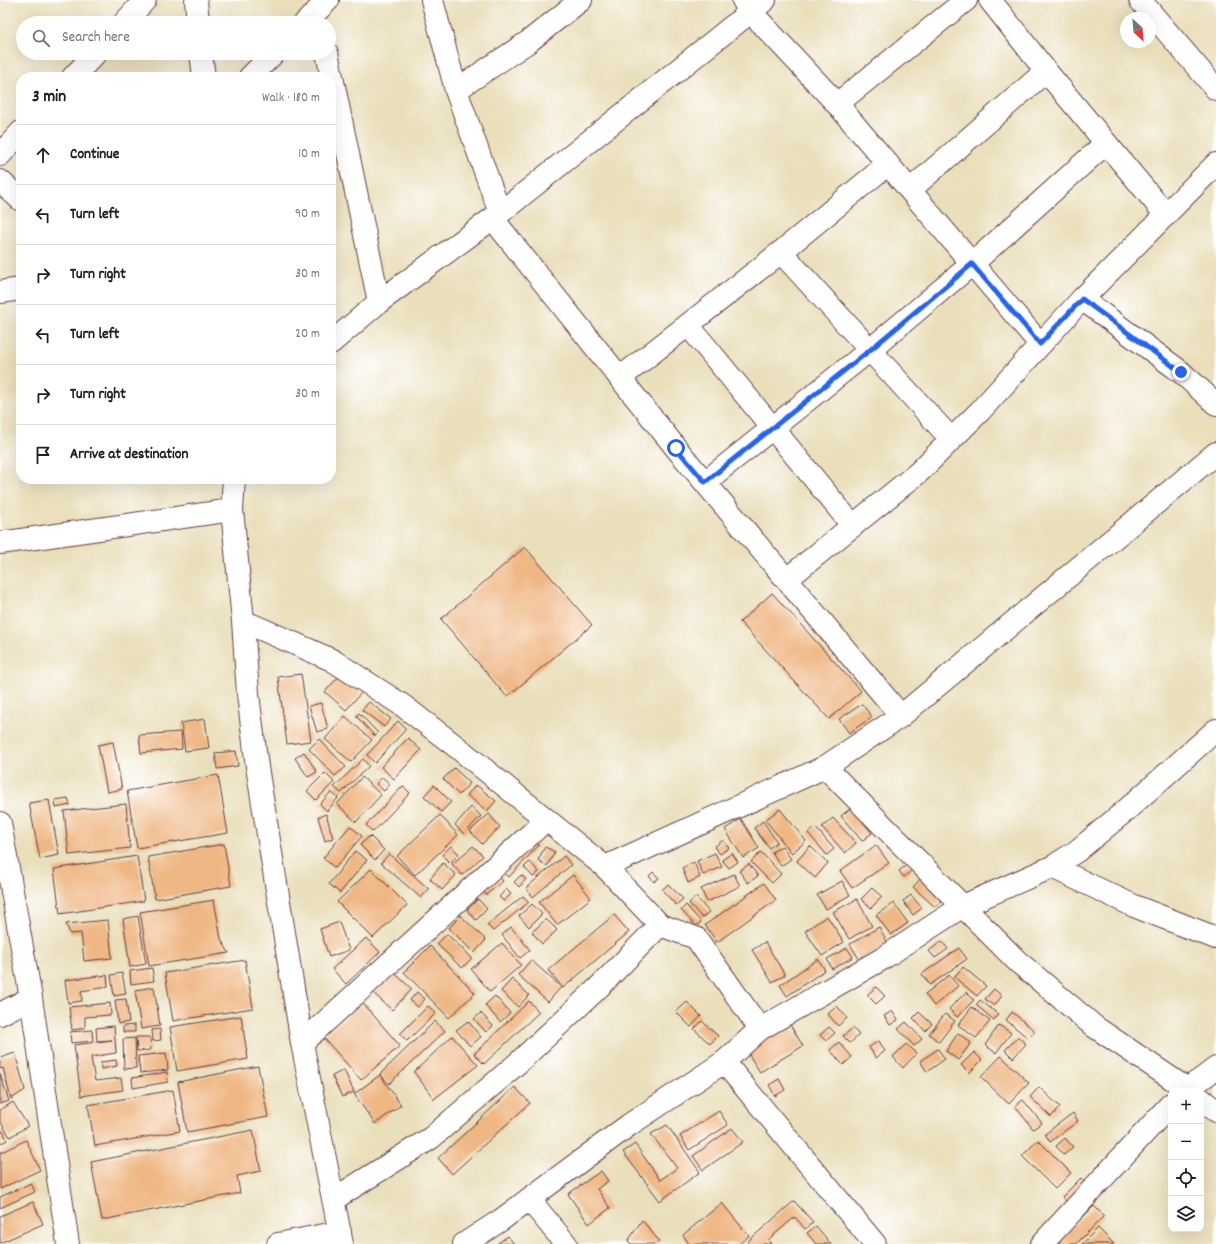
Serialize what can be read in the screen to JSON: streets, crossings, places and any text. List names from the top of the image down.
{
  "north": "bottom right",
  "page": {
    "search": "Search here",
    "heading": ["3 min", "Walk · 180 m"],
    "list": [
      ["Continue", "10 m"],
      ["Turn left", "90 m"],
      ["Turn right", "30 m"],
      ["Turn left", "20 m"],
      ["Turn right", "30 m"],
      "Arrive at destination"
    ],
    "map_buttons": ["+", "−"]
  }
}
